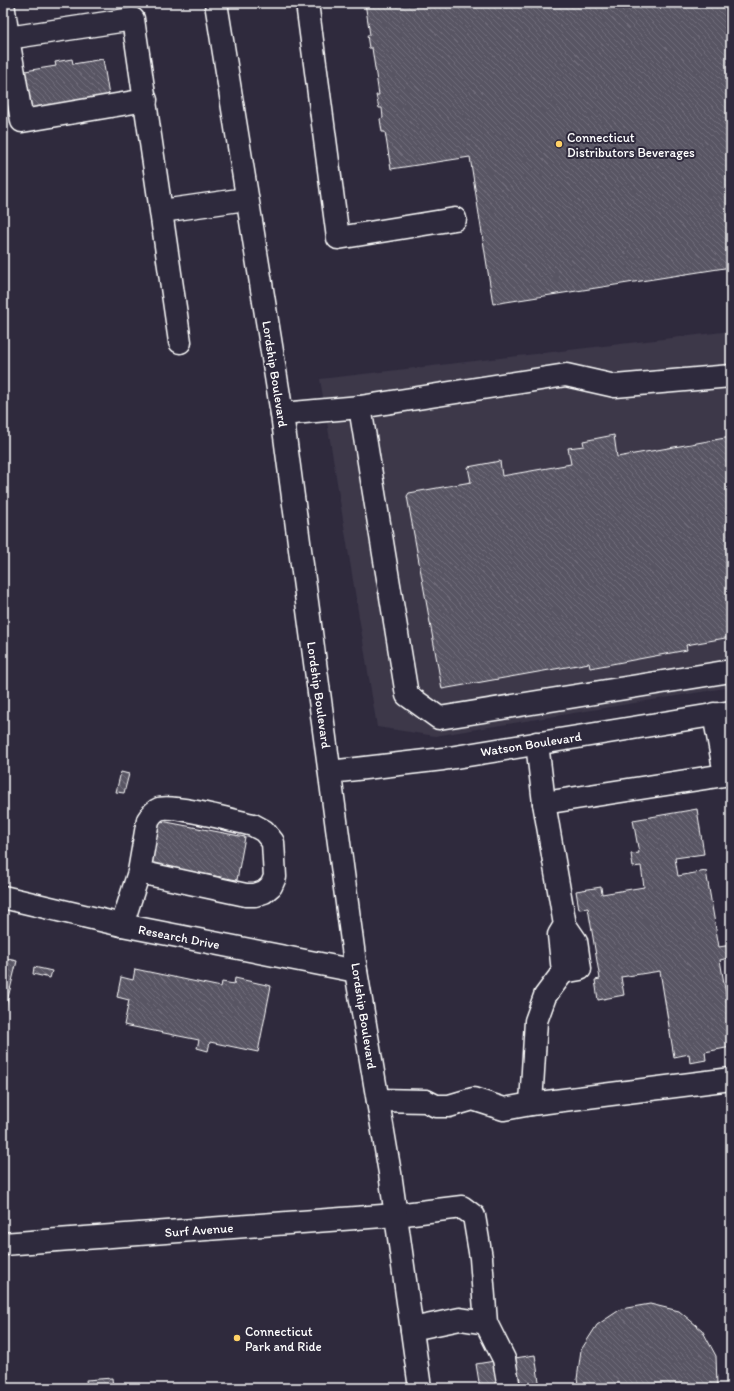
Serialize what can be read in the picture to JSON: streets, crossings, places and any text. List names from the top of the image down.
{
  "streets": {
    "main road": [
      "Lordship Boulevard",
      "Watson Boulevard",
      "Research Drive",
      "Surf Avenue"
    ]
  },
  "crossings": [
    ["Lordship Boulevard", "Watson Boulevard"],
    ["Lordship Boulevard", "Research Drive"],
    ["Lordship Boulevard", "Surf Avenue"]
  ],
  "places": ["Connecticut Distributors Beverages", "Connecticut Park and Ride"]
}
